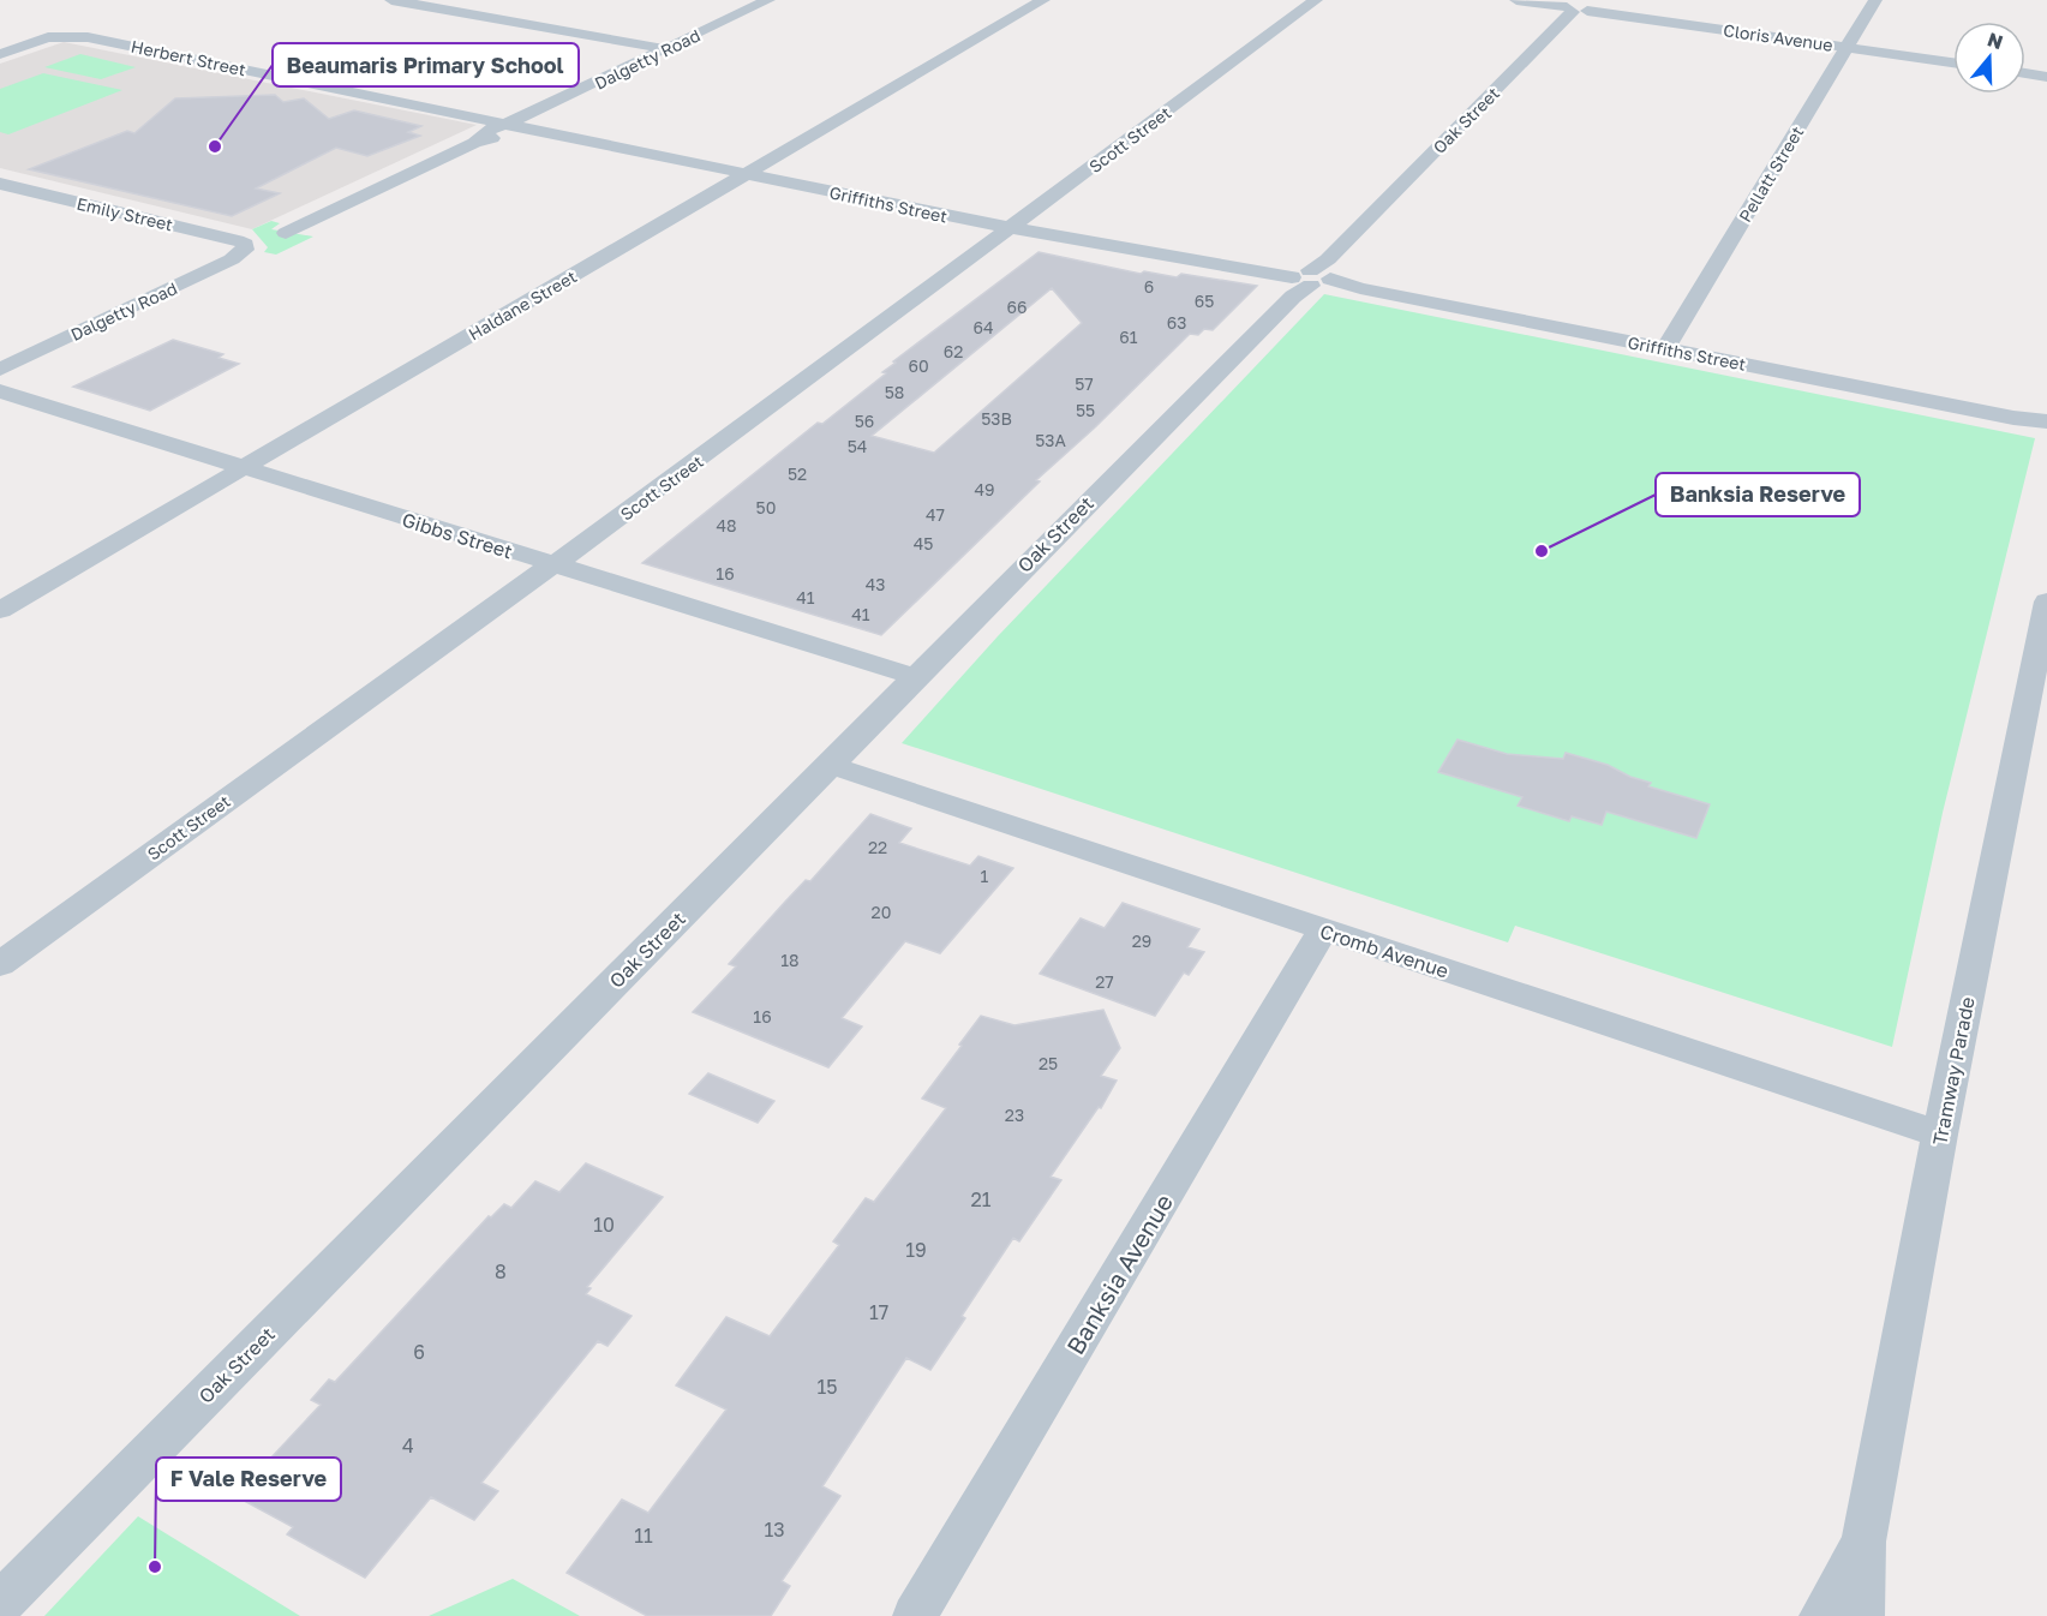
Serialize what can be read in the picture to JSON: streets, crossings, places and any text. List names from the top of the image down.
{
  "streets": {
    "street": [
      "Cloris Avenue",
      "Herbert Street",
      "Dalgetty Road",
      "Oak Street",
      "Scott Street",
      "Pellatt Street",
      "Griffiths Street",
      "Emily Street",
      "Haldane Street",
      "Gibbs Street",
      "Cromb Avenue",
      "Tramway Parade",
      "Banksia Avenue"
    ]
  },
  "crossings": [
    ["Cloris Avenue", "Oak Street"],
    ["Cloris Avenue", "Pellatt Street"],
    ["Herbert Street", "Dalgetty Road"],
    ["Herbert Street", "Griffiths Street"],
    ["Dalgetty Road", "Griffiths Street"],
    ["Dalgetty Road", "Emily Street"],
    ["Oak Street", "Griffiths Street"],
    ["Oak Street", "Gibbs Street"],
    ["Oak Street", "Cromb Avenue"],
    ["Scott Street", "Griffiths Street"],
    ["Scott Street", "Gibbs Street"],
    ["Pellatt Street", "Griffiths Street"],
    ["Griffiths Street", "Haldane Street"],
    ["Haldane Street", "Gibbs Street"],
    ["Cromb Avenue", "Tramway Parade"],
    ["Cromb Avenue", "Banksia Avenue"]
  ],
  "places": ["Beaumaris Primary School", "Banksia Reserve", "F Vale Reserve"],
  "house_numbers": [
    "6",
    "65",
    "66",
    "63",
    "64",
    "61",
    "62",
    "60",
    "57",
    "58",
    "55",
    "53B",
    "56",
    "53A",
    "54",
    "52",
    "49",
    "50",
    "47",
    "48",
    "45",
    "16",
    "43",
    "41",
    "41",
    "22",
    "1",
    "20",
    "29",
    "18",
    "27",
    "16",
    "25",
    "23",
    "21",
    "10",
    "19",
    "8",
    "17",
    "6",
    "15",
    "4",
    "13",
    "11"
  ],
  "north": "top"
}
